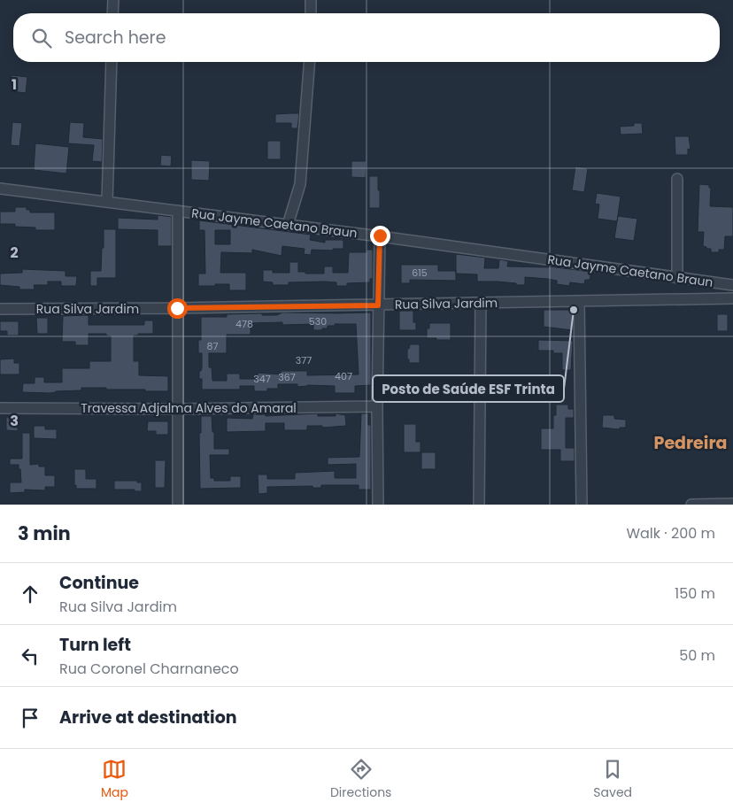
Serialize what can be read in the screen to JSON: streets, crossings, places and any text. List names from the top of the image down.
{
  "streets": {
    "street": ["Rua Jayme Caetano Braun", "Rua Silva Jardim", "Travessa Adjalma Alves do Amaral"]
  },
  "districts": ["Pedreira"],
  "places": ["Posto de Saúde ESF Trinta"],
  "house_numbers": [
    "615",
    "530",
    "478",
    "87",
    "377",
    "407",
    "367",
    "347"
  ],
  "page": {
    "search": "Search here",
    "heading": ["3 min", "Walk · 200 m"],
    "list": [
      ["Continue", "Rua Silva Jardim", "150 m"],
      ["Turn left", "Rua Coronel Charnaneco", "50 m"],
      "Arrive at destination"
    ],
    "nav": ["Map", "Directions", "Saved"]
  },
  "grid": {
    "rows": ["1", "2", "3"]
  }
}
